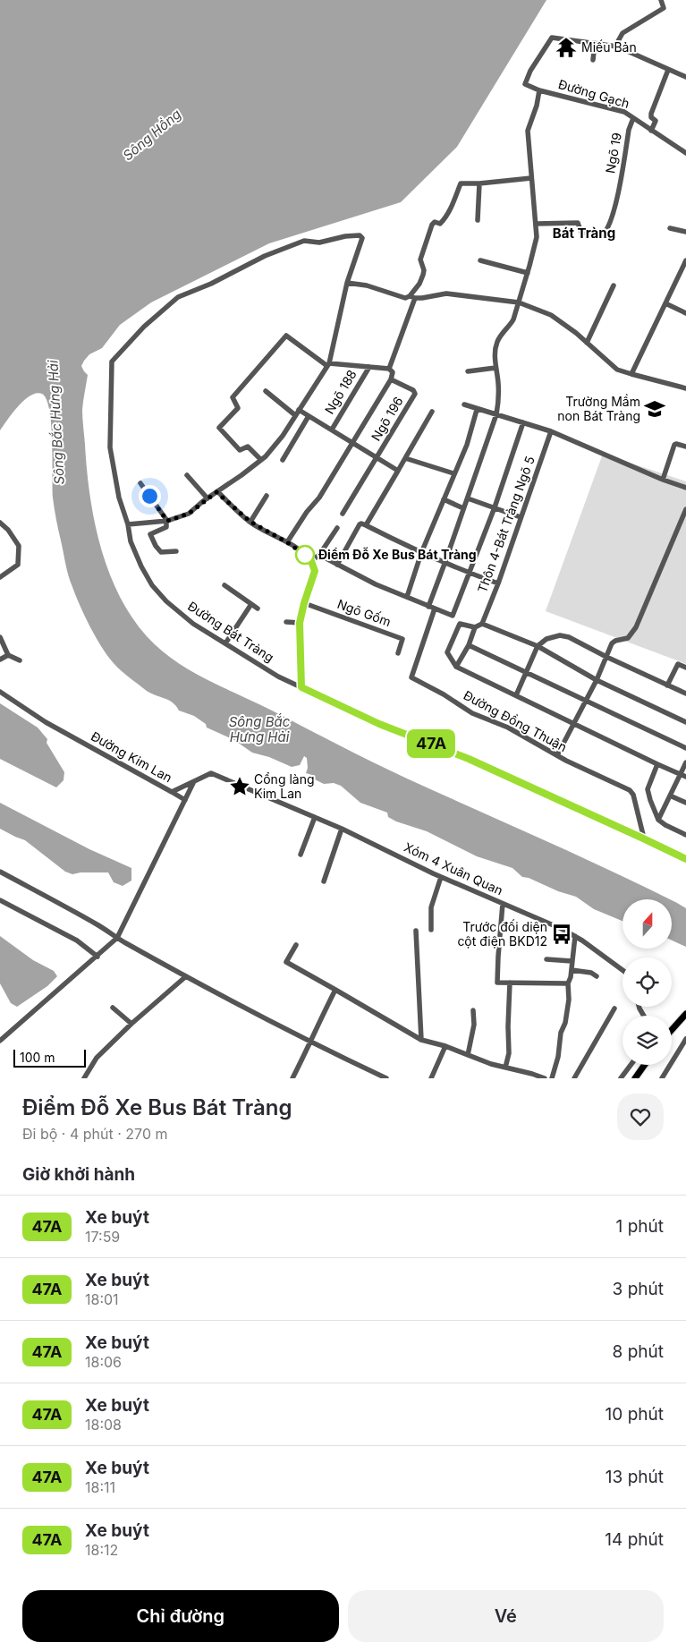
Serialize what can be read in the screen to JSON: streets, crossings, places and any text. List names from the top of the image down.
{
  "streets": {
    "street": [
      "Đường Gạch",
      "Ngõ 19",
      "Ngõ 188",
      "Ngõ 196",
      "Thôn 4-Bát Tràng Ngõ 5",
      "Ngõ Gốm",
      "Đường Bát Tràng",
      "Đường Đồng Thuận",
      "Đường Kim Lan",
      "Xóm 4 Xuân Quan"
    ]
  },
  "crossings": [
    ["Đường Gạch", "Ngõ 19"],
    ["Đường Bát Tràng", "Đường Đồng Thuận"],
    ["Đường Kim Lan", "Xóm 4 Xuân Quan"]
  ],
  "districts": ["Bát Tràng"],
  "water": ["Sông Hồng", "Sông Bắc Hưng Hải"],
  "places": {
    "temple": ["Miếu Bản"],
    "school or university": ["Trường Mầm non Bát Tràng"],
    "other": ["Điểm Đỗ Xe Bus Bát Tràng"],
    "place": ["Cổng làng Kim Lan"],
    "bus stop": ["Trước đối diện cột điện BKD12"]
  },
  "lines": ["bus line 47A"],
  "scale_bar": "100 m",
  "north": "top",
  "page": {
    "on_map": "47A",
    "scale": "100 m",
    "heading": [
      ["Điểm Đỗ Xe Bus Bát Tràng", "Đi bộ · 4 phút · 270 m"],
      "Giờ khởi hành"
    ],
    "list": [
      {
        "mark": "47A",
        "name": "Xe buýt",
        "note": "17:59",
        "value": "1 phút"
      },
      {
        "mark": "47A",
        "name": "Xe buýt",
        "note": "18:01",
        "value": "3 phút"
      },
      {
        "mark": "47A",
        "name": "Xe buýt",
        "note": "18:06",
        "value": "8 phút"
      },
      {
        "mark": "47A",
        "name": "Xe buýt",
        "note": "18:08",
        "value": "10 phút"
      },
      {
        "mark": "47A",
        "name": "Xe buýt",
        "note": "18:11",
        "value": "13 phút"
      },
      {
        "mark": "47A",
        "name": "Xe buýt",
        "note": "18:12",
        "value": "14 phút"
      }
    ],
    "buttons": ["Chỉ đường", "Vé"]
  }
}
